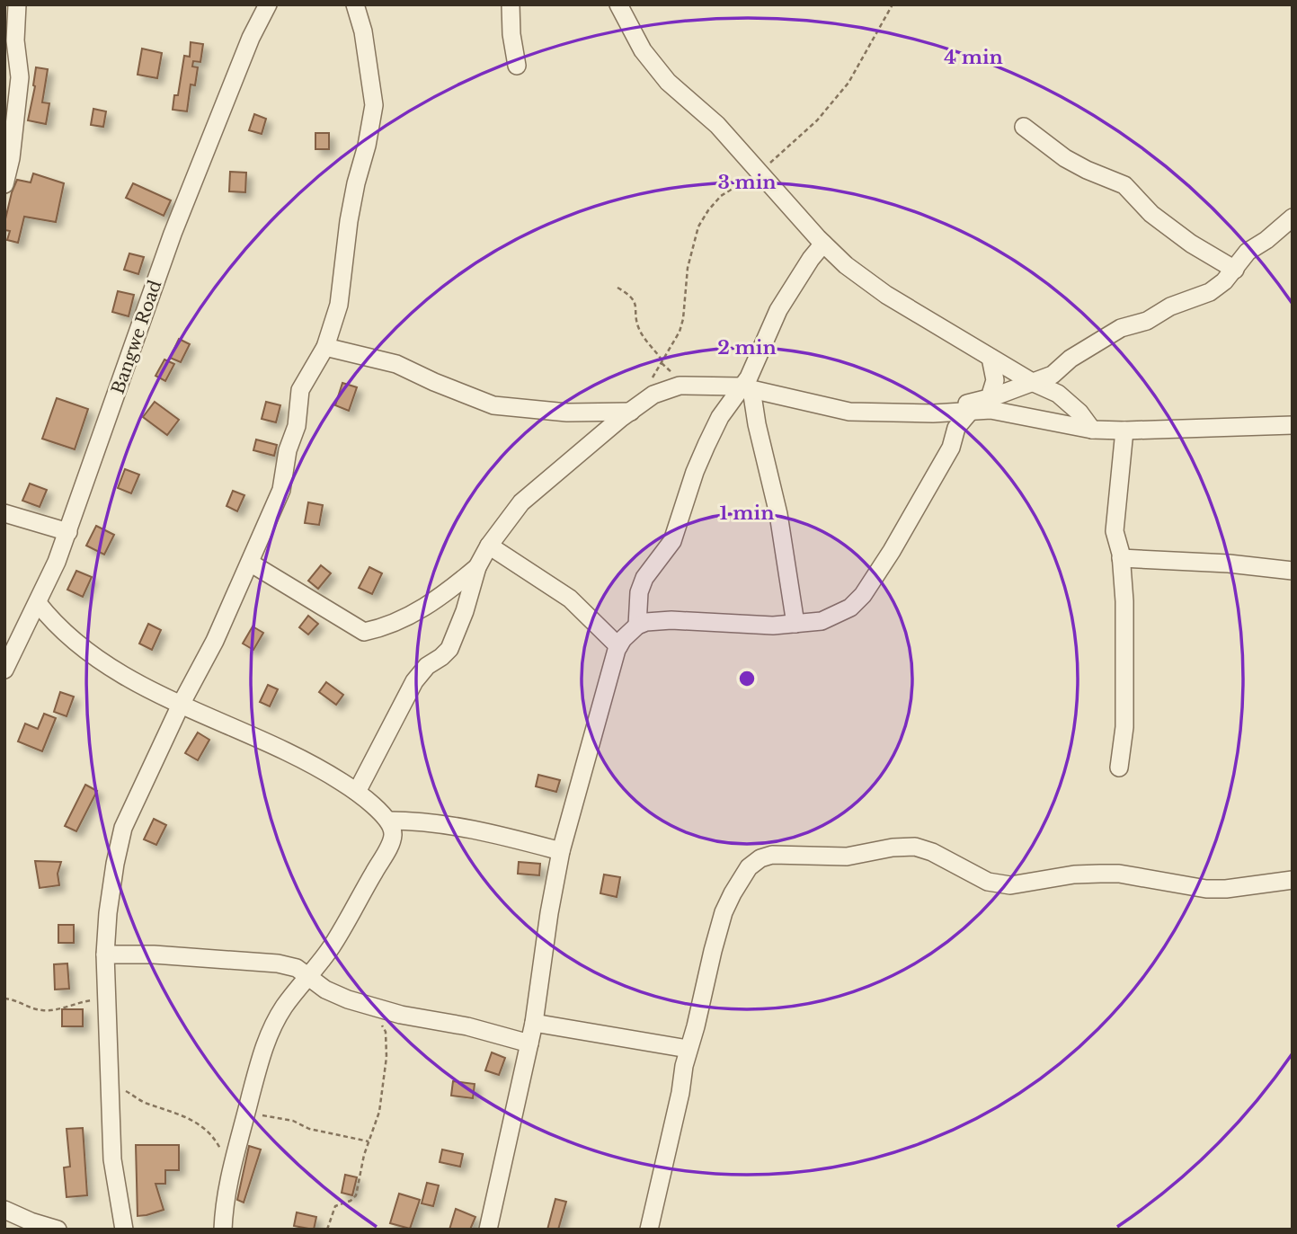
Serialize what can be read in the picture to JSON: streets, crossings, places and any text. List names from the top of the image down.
{
  "streets": {
    "street": ["Bangwe Road"]
  },
  "rings": [
    "4 min",
    "3 min",
    "2 min",
    "1 min"
  ]
}
